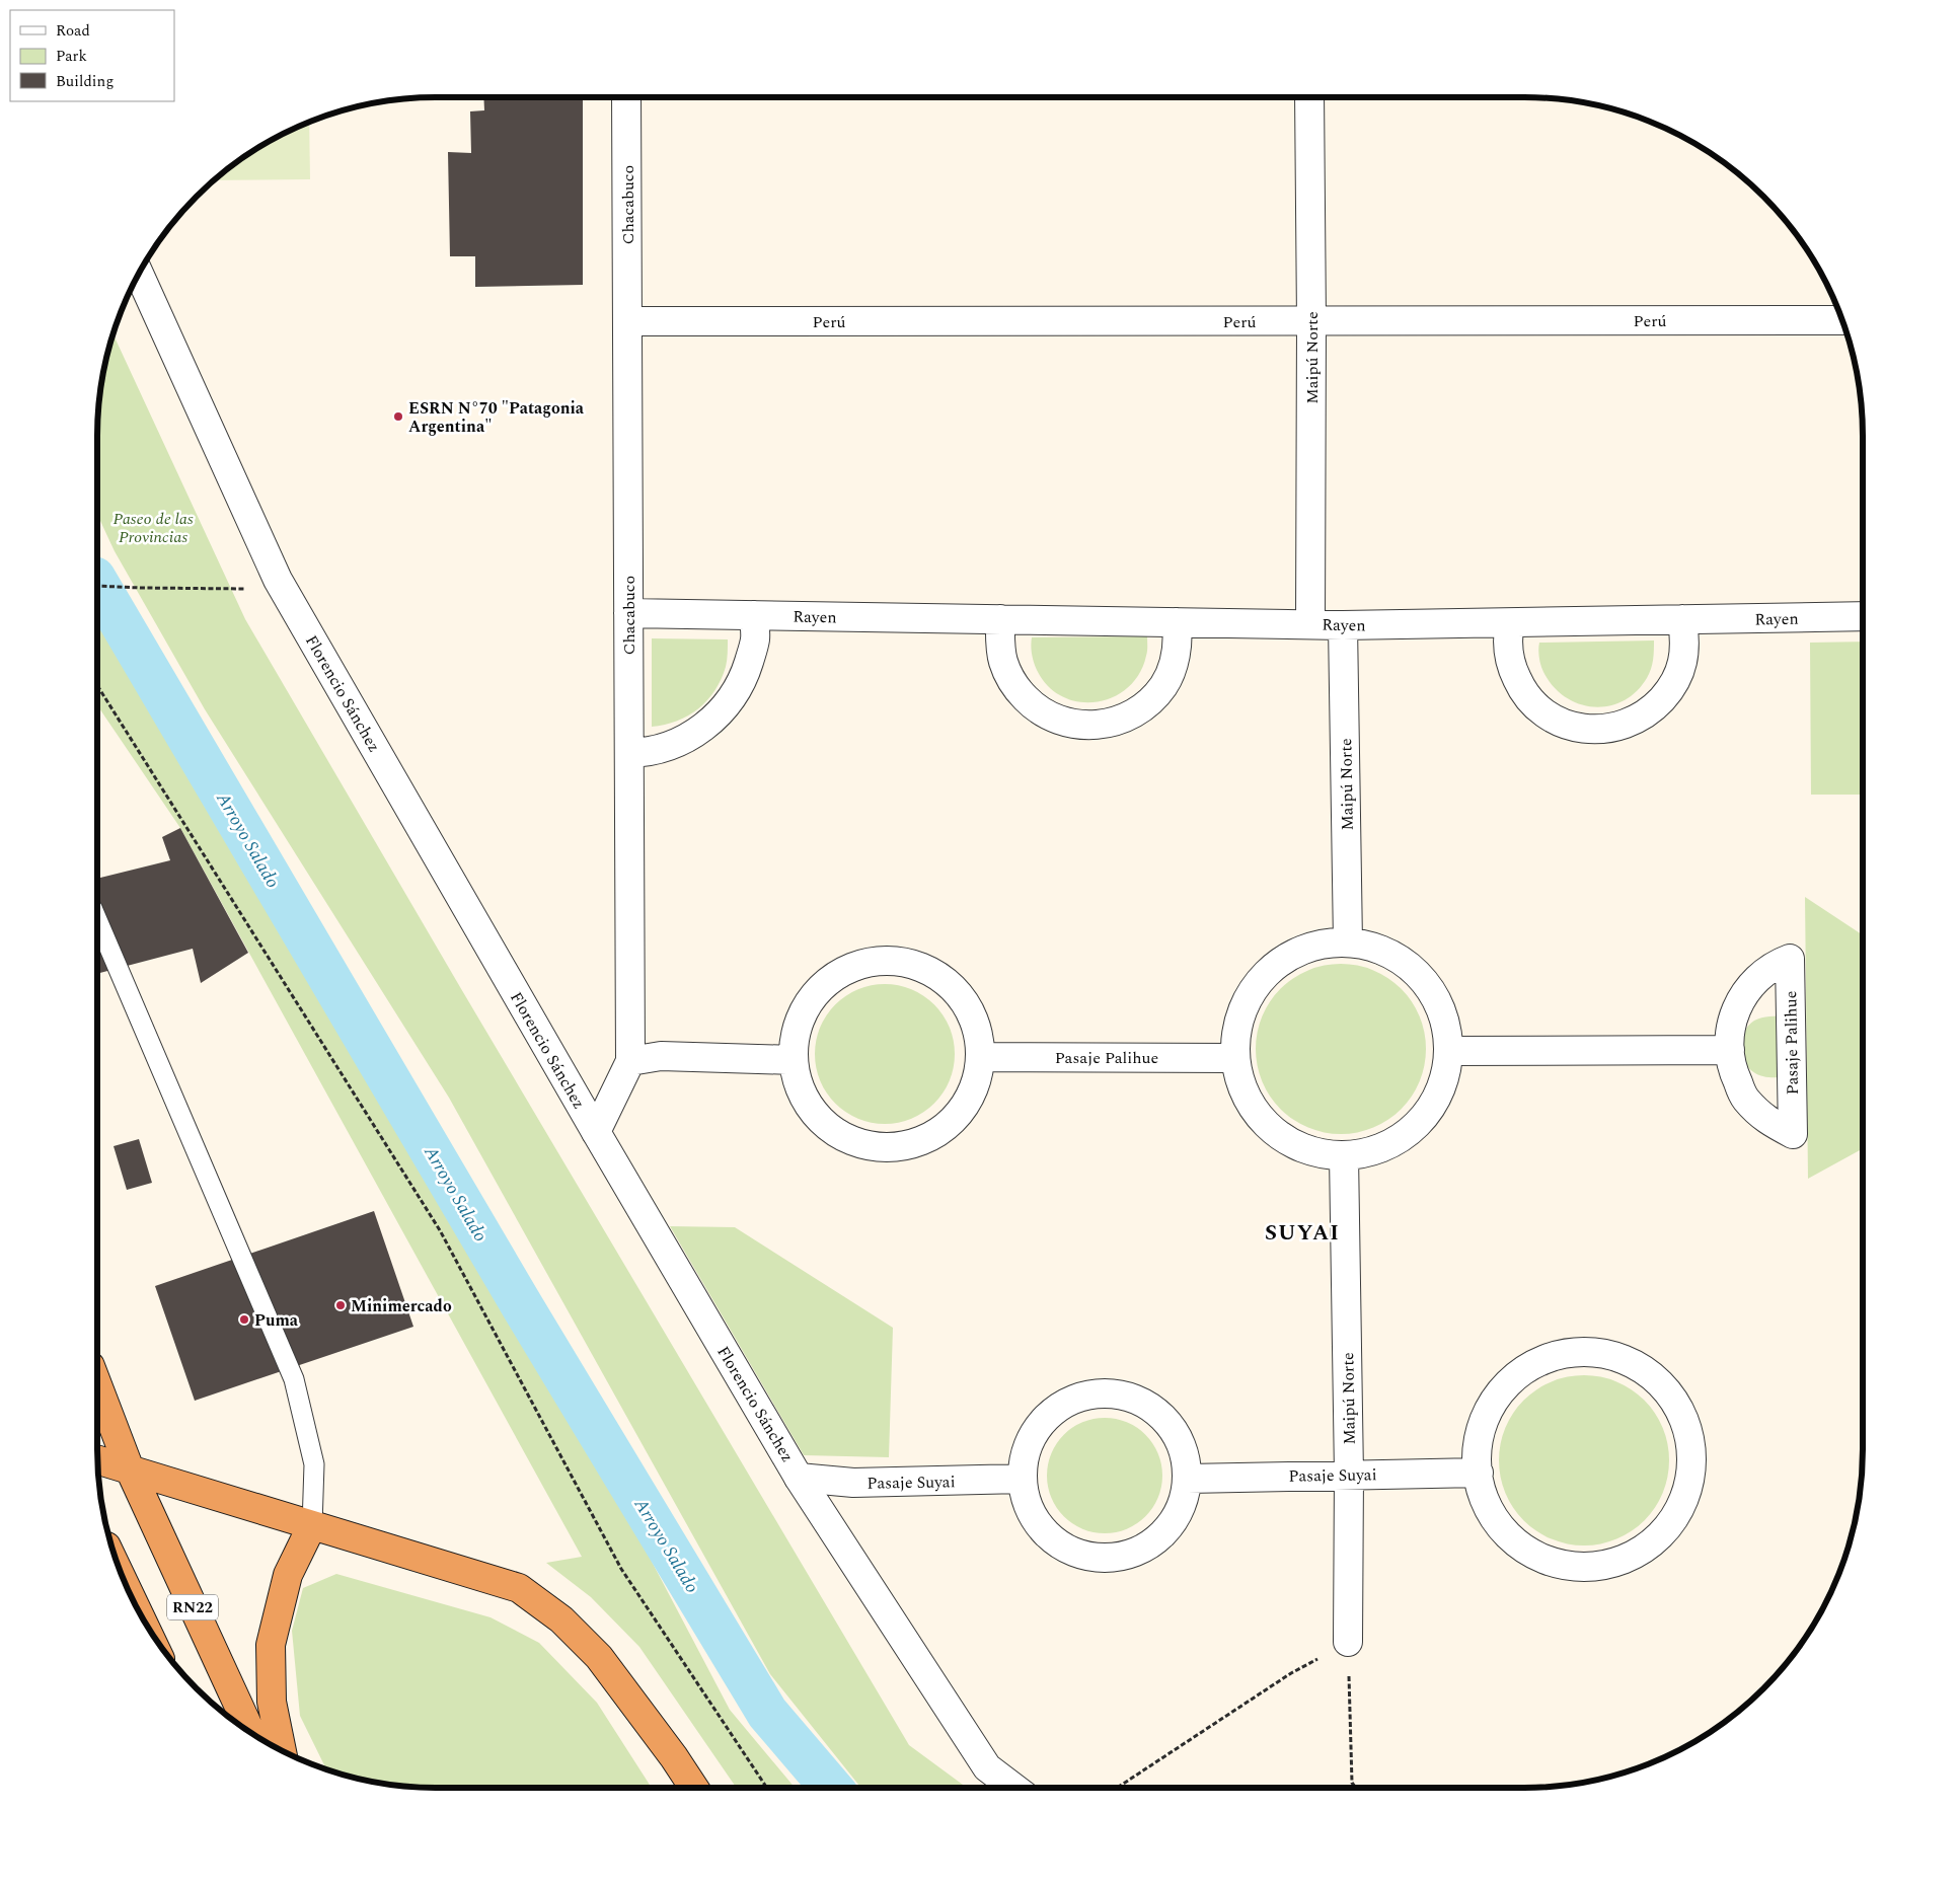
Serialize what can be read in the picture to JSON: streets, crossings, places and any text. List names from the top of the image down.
{
  "streets": {
    "highway": ["RN22"],
    "street": [
      "Chacabuco",
      "Perú",
      "Maipú Norte",
      "Rayen",
      "Florencio Sánchez",
      "Pasaje Palihue",
      "Pasaje Suyai"
    ]
  },
  "crossings": [
    ["Chacabuco", "Perú"],
    ["Chacabuco", "Rayen"],
    ["Chacabuco", "Florencio Sánchez"],
    ["Perú", "Maipú Norte"],
    ["Maipú Norte", "Rayen"],
    ["Maipú Norte", "Pasaje Suyai"],
    ["Florencio Sánchez", "Pasaje Suyai"]
  ],
  "districts": ["SUYAI"],
  "water": ["Arroyo Salado"],
  "parks": ["Paseo de las Provincias"],
  "places": ["ESRN N°70 \"Patagonia Argentina\"", "Minimercado", "Puma"],
  "legend": ["Road", "Park", "Building"]
}
